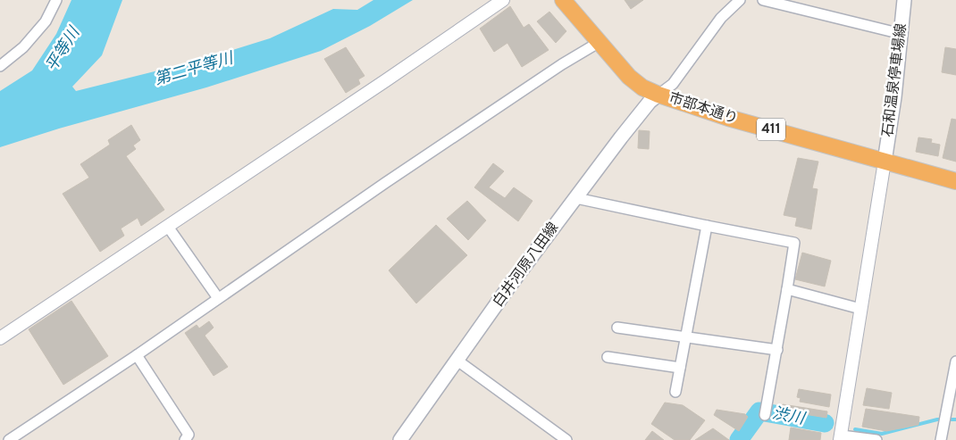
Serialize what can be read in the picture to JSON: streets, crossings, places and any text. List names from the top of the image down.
{
  "streets": {
    "highway": ["市部本通り", "411"],
    "main road": ["石和温泉停車場線", "白井河原八田線"]
  },
  "crossings": [
    ["石和温泉停車場線", "市部本通り"],
    ["市部本通り", "白井河原八田線"]
  ],
  "water": ["平等川", "第二平等川", "渋川"]
}
